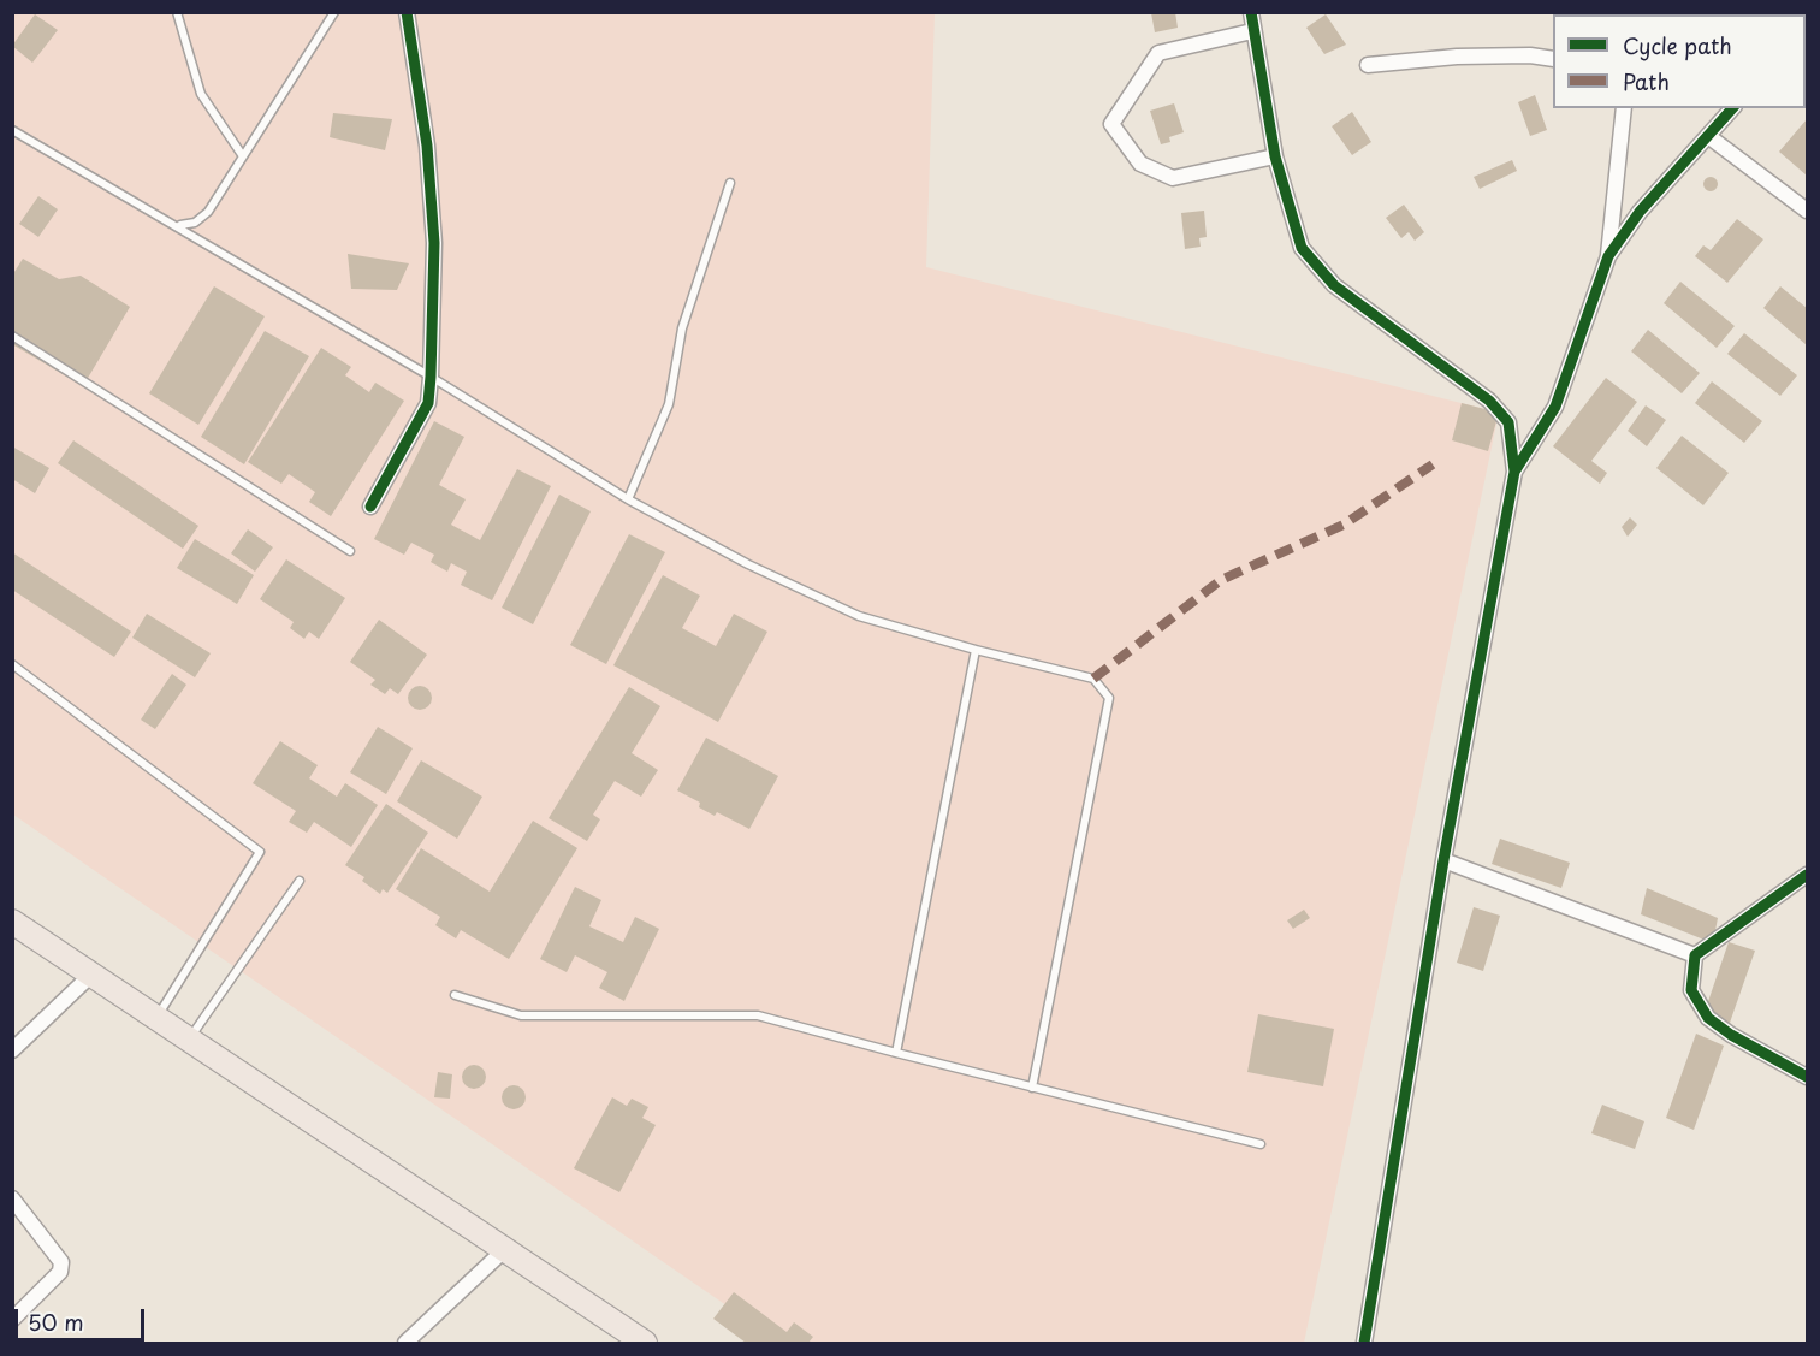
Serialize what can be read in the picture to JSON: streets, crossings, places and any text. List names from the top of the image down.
{
  "legend": ["Cycle path", "Path"],
  "scale_bar": "50 m"
}
